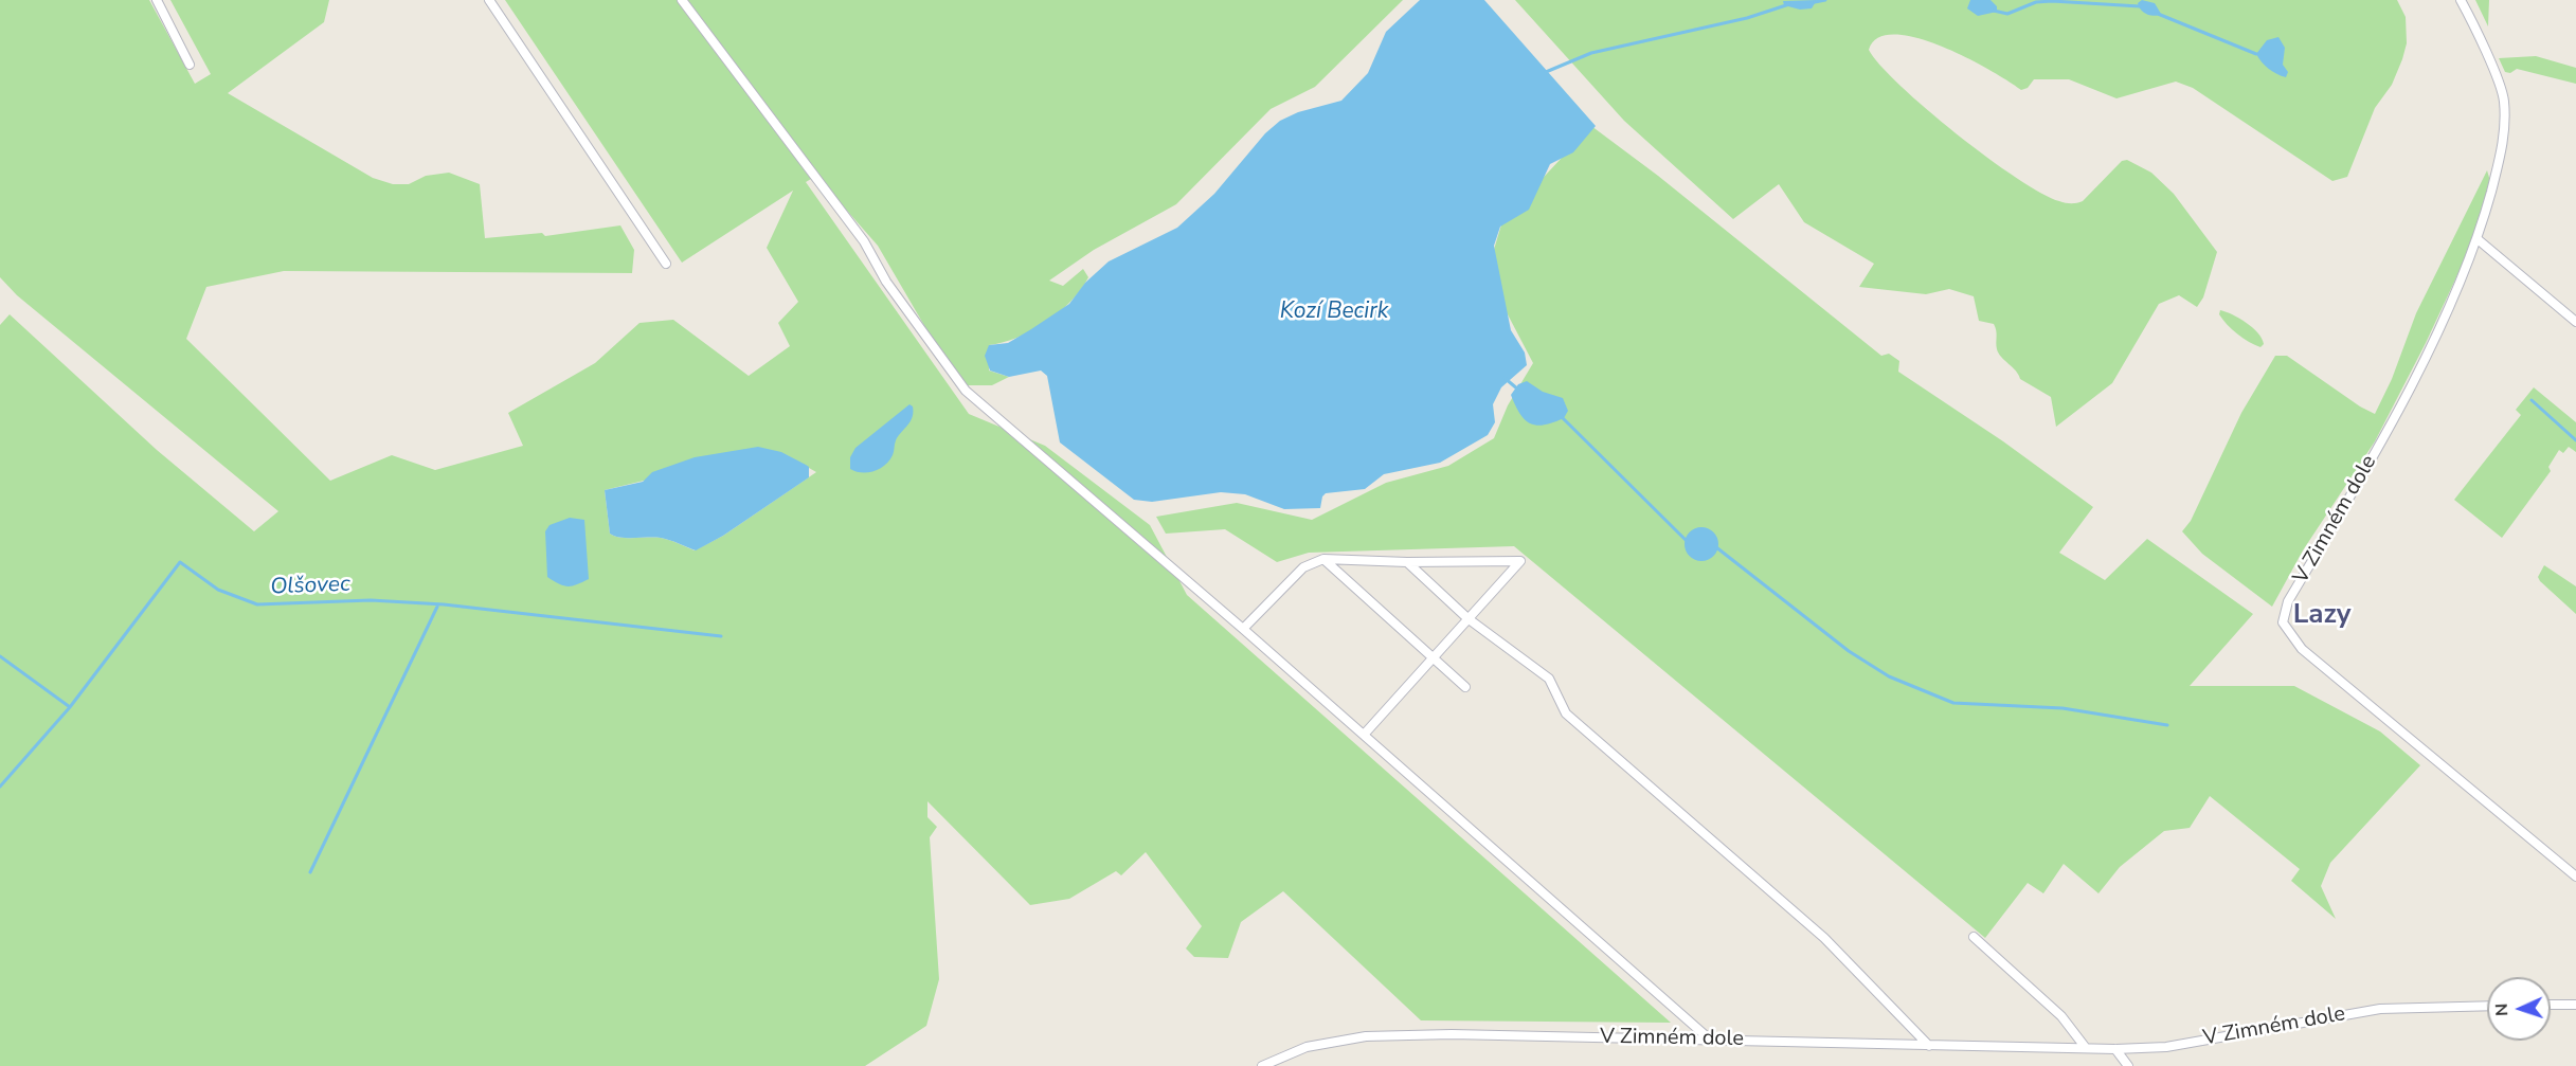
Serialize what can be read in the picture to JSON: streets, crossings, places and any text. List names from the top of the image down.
{
  "streets": {
    "street": ["V Zimném dole"]
  },
  "districts": ["Lazy"],
  "water": ["Kozí Becirk", "Olšovec"],
  "north": "left"
}
